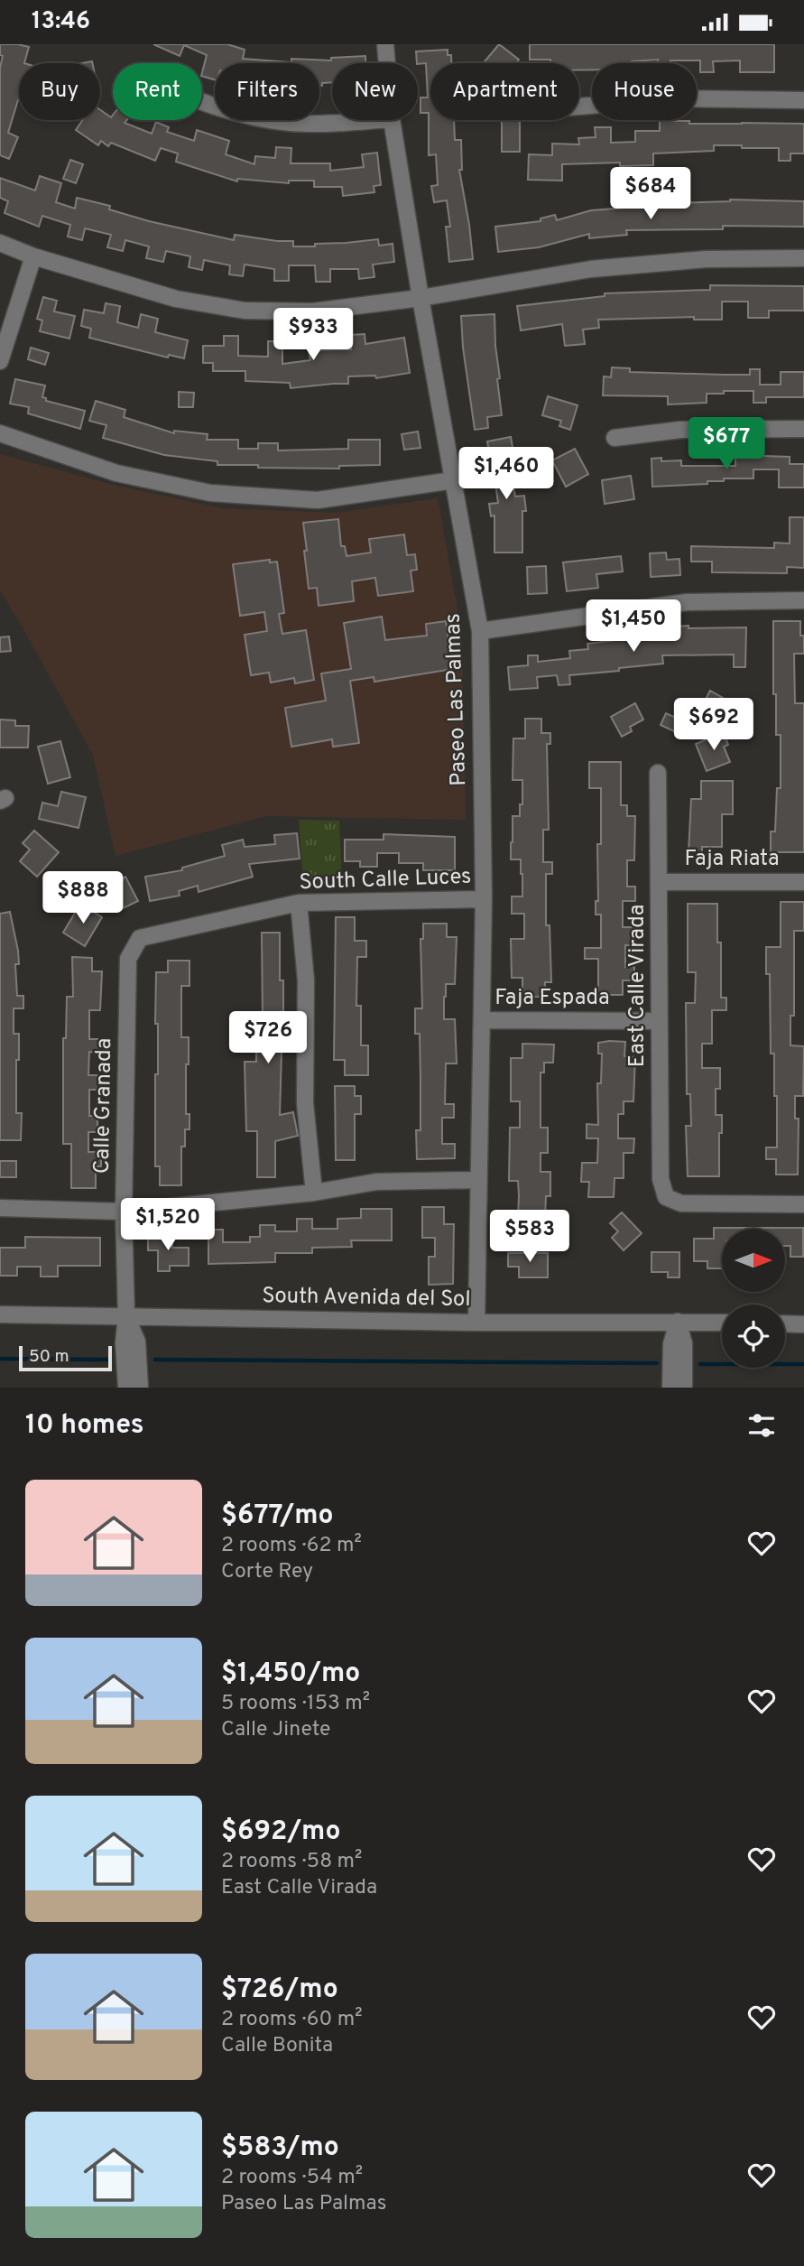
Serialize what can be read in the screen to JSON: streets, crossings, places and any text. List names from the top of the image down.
{
  "streets": {
    "street": [
      "Paseo Las Palmas",
      "Faja Riata",
      "South Calle Luces",
      "East Calle Virada",
      "Faja Espada",
      "Calle Granada",
      "South Avenida del Sol"
    ]
  },
  "crossings": [
    ["Paseo Las Palmas", "South Calle Luces"],
    ["Paseo Las Palmas", "Faja Espada"],
    ["Paseo Las Palmas", "South Avenida del Sol"],
    ["Faja Riata", "East Calle Virada"],
    ["South Calle Luces", "Calle Granada"],
    ["East Calle Virada", "Faja Espada"],
    ["Calle Granada", "South Avenida del Sol"]
  ],
  "scale_bar": "50 m",
  "north": "right",
  "page": {
    "status": "13:46",
    "chip": [
      "Buy",
      "Rent",
      "Filters",
      "New",
      "Apartment",
      "House"
    ],
    "price": [
      "$684",
      "$933",
      "$677",
      "$1,460",
      "$1,450",
      "$692",
      "$888",
      "$726",
      "$1,520",
      "$583"
    ],
    "scale": "50 m",
    "heading": "10 homes",
    "list": [
      {
        "name": "$677/mo",
        "note": "2 rooms · 62 m² · Corte Rey"
      },
      {
        "name": "$1,450/mo",
        "note": "5 rooms · 153 m² · Calle Jinete"
      },
      {
        "name": "$692/mo",
        "note": "2 rooms · 58 m² · East Calle Virada"
      },
      {
        "name": "$726/mo",
        "note": "2 rooms · 60 m² · Calle Bonita"
      },
      {
        "name": "$583/mo",
        "note": "2 rooms · 54 m² · Paseo Las Palmas"
      }
    ]
  }
}
